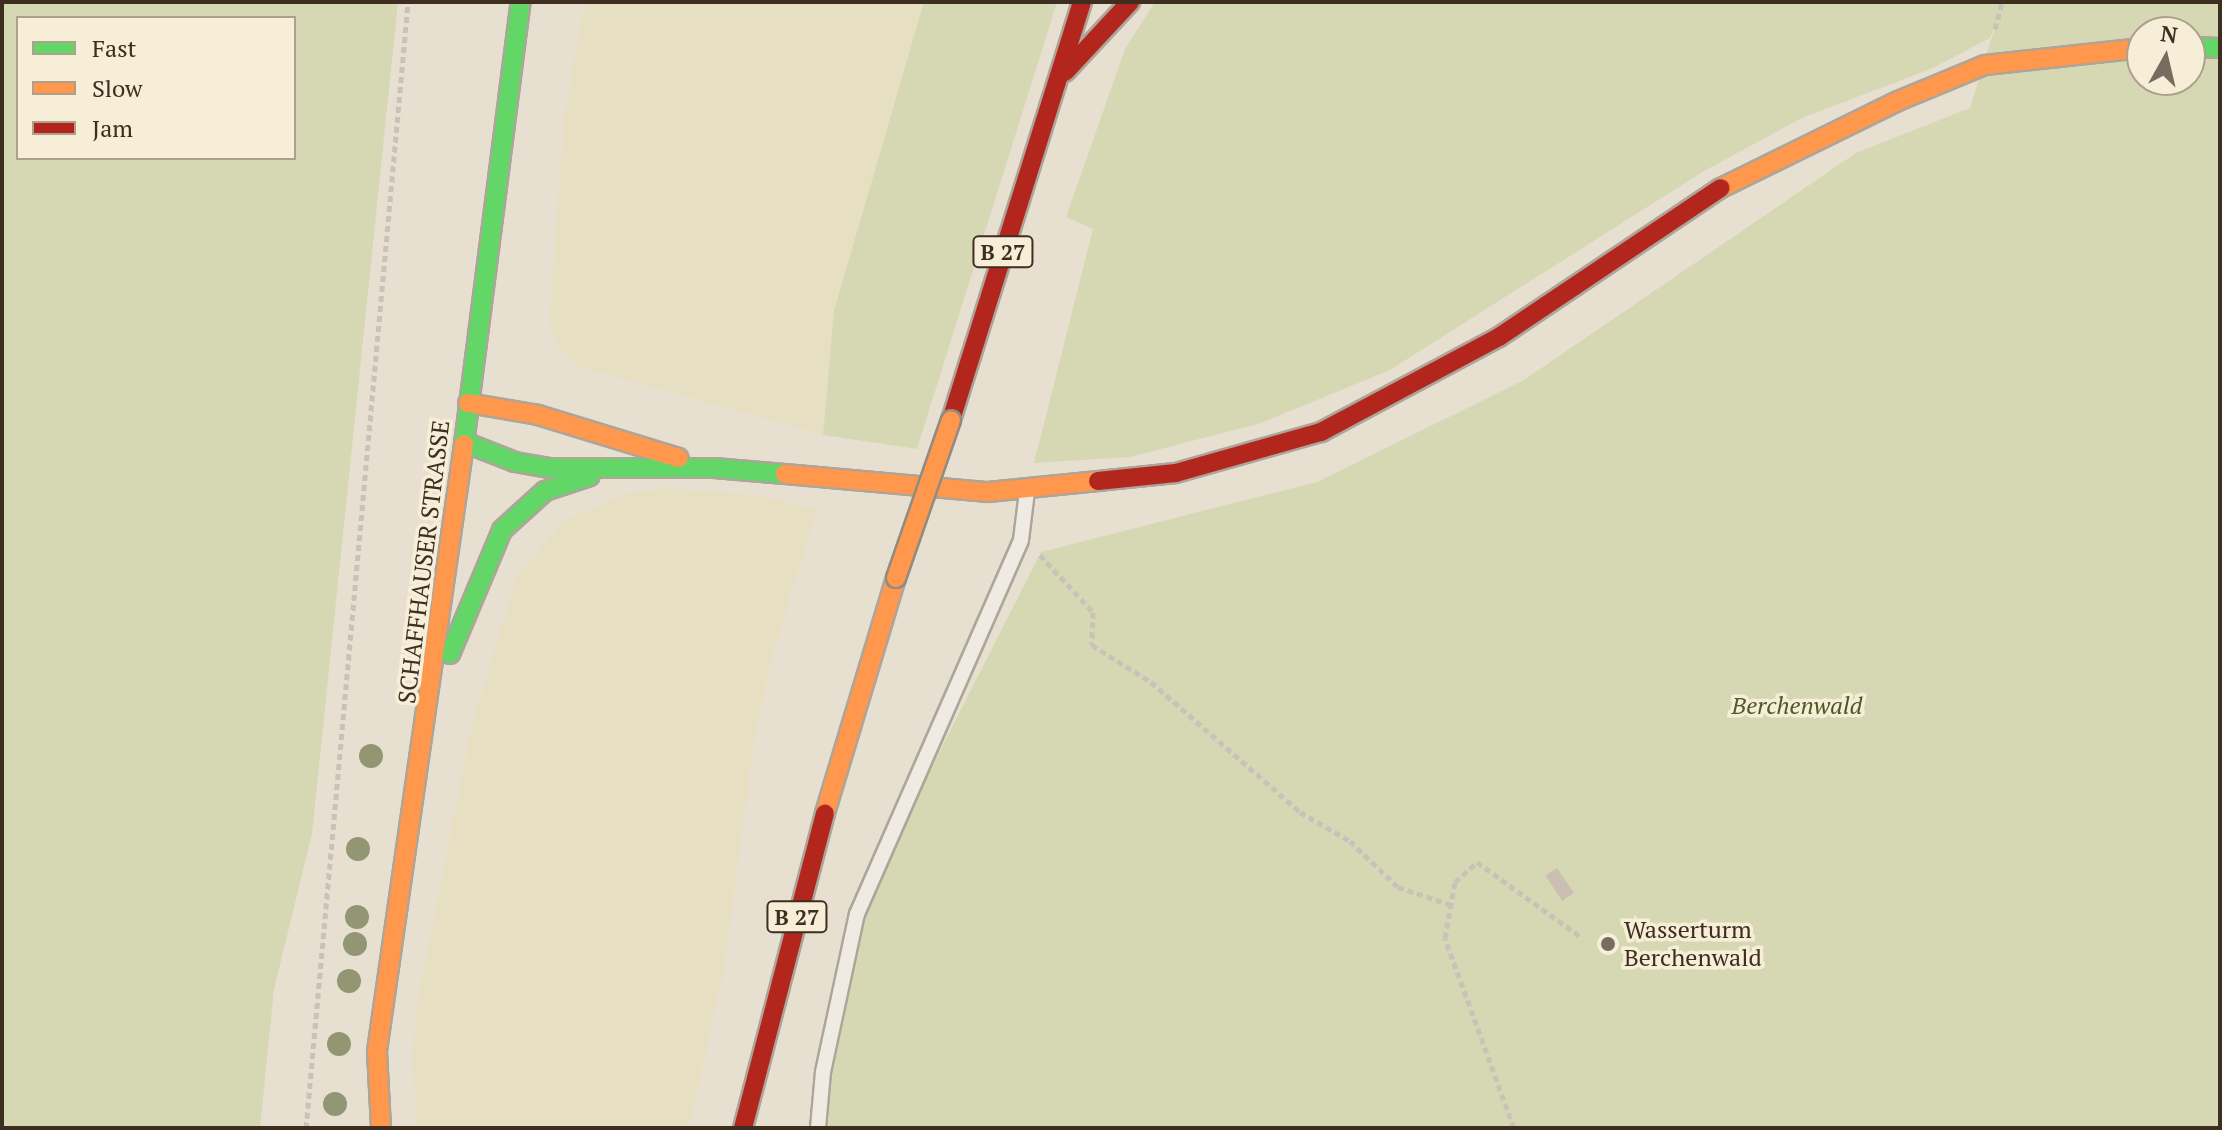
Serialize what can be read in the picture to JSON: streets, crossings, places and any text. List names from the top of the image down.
{
  "streets": {
    "main road": ["B 27", "SCHAFFHAUSER STRASSE"]
  },
  "parks": ["Berchenwald"],
  "places": ["Wasserturm Berchenwald"],
  "legend": ["Fast", "Slow", "Jam"],
  "north": "top"
}
